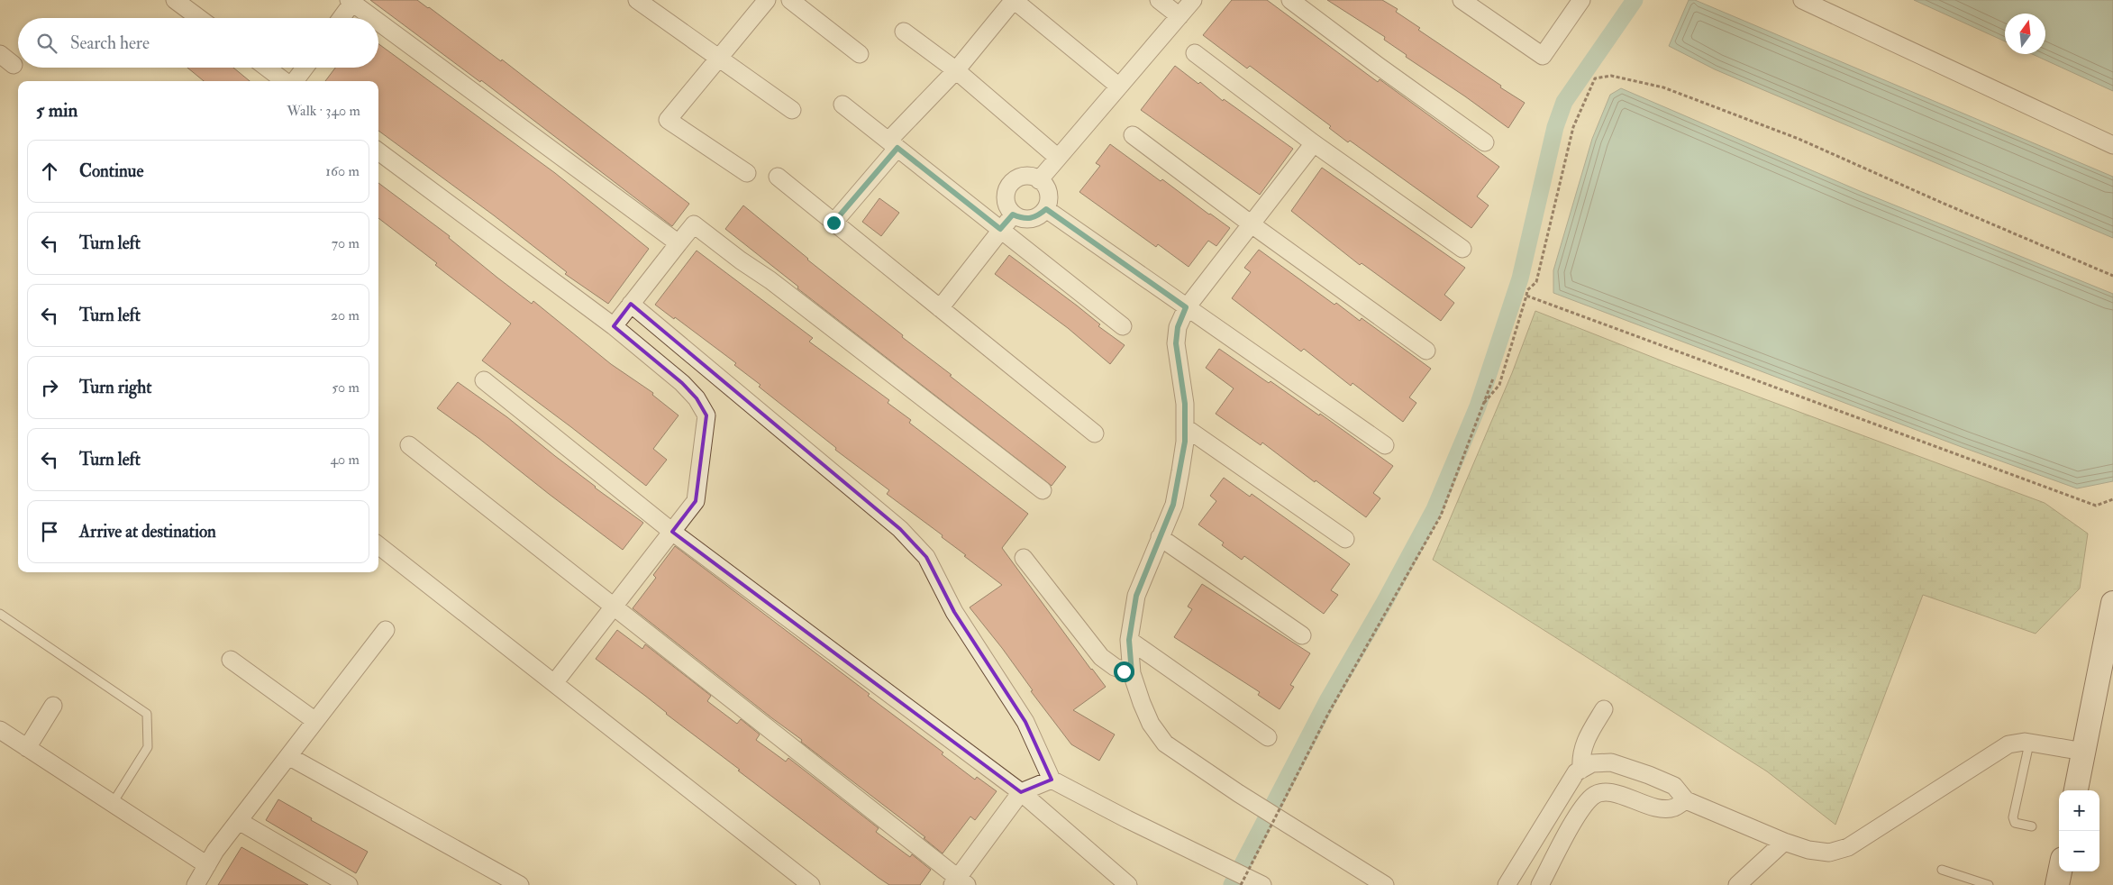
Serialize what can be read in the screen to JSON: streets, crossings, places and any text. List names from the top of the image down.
{
  "north": "top",
  "page": {
    "search": "Search here",
    "heading": ["5 min", "Walk · 340 m"],
    "list": [
      ["Continue", "160 m"],
      ["Turn left", "70 m"],
      ["Turn left", "20 m"],
      ["Turn right", "50 m"],
      ["Turn left", "40 m"],
      "Arrive at destination"
    ],
    "map_buttons": ["+", "−"]
  }
}
